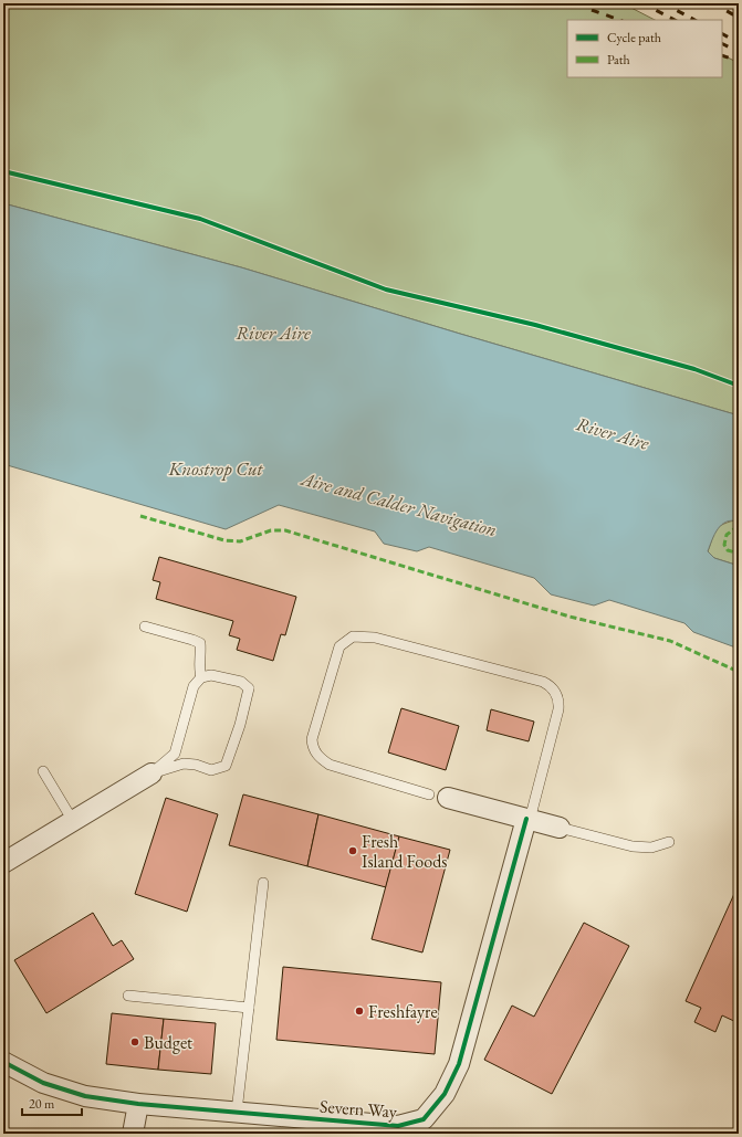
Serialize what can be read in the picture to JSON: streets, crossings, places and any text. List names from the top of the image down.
{
  "streets": {
    "street": ["Severn Way"]
  },
  "water": ["River Aire", "Knostrop Cut", "Aire and Calder Navigation"],
  "places": ["Fresh Island Foods", "Freshfayre", "Budget"],
  "legend": ["Cycle path", "Path"],
  "scale_bar": "20 m"
}
